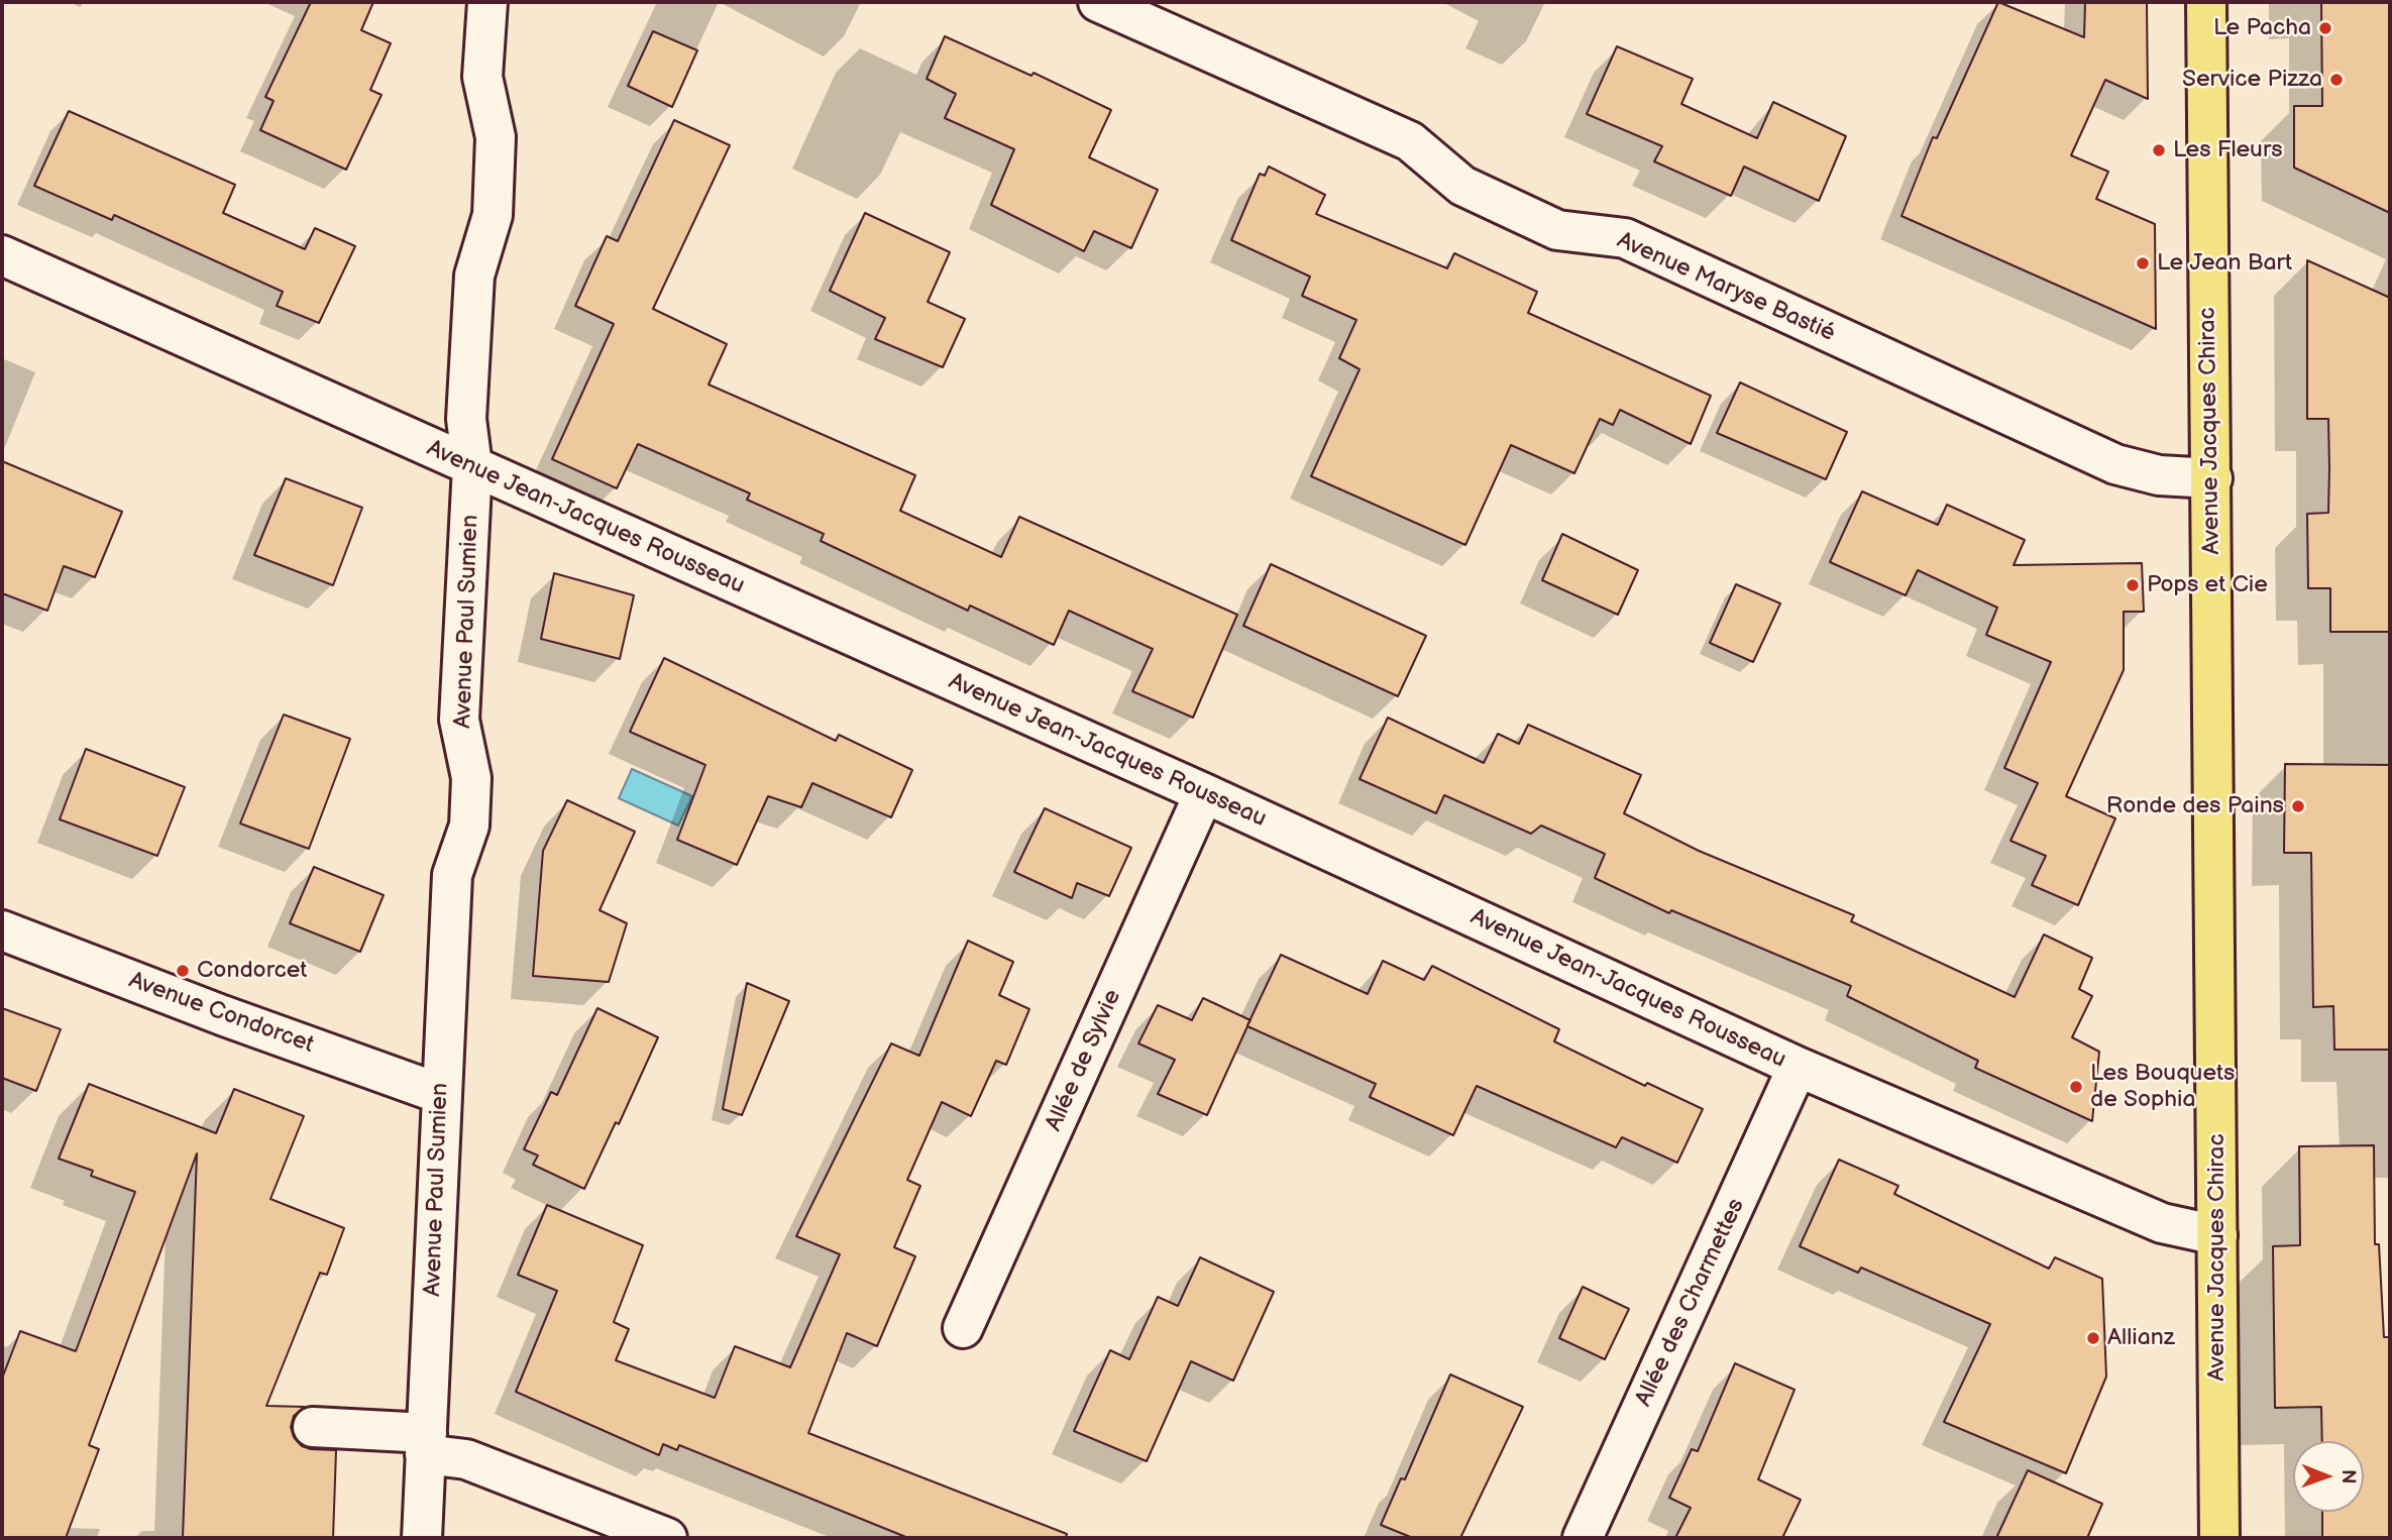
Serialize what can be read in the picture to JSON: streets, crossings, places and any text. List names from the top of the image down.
{
  "streets": {
    "main road": ["Avenue Jacques Chirac"],
    "street": [
      "Avenue Maryse Bastié",
      "Avenue Jean-Jacques Rousseau",
      "Avenue Paul Sumien",
      "Avenue Condorcet",
      "Allée de Sylvie",
      "Allée des Charmettes"
    ]
  },
  "crossings": [
    ["Avenue Maryse Bastié", "Avenue Jacques Chirac"],
    ["Avenue Jacques Chirac", "Avenue Jean-Jacques Rousseau"],
    ["Avenue Jean-Jacques Rousseau", "Avenue Paul Sumien"],
    ["Avenue Jean-Jacques Rousseau", "Allée de Sylvie"],
    ["Avenue Jean-Jacques Rousseau", "Allée des Charmettes"],
    ["Avenue Paul Sumien", "Avenue Condorcet"]
  ],
  "places": [
    "Le Pacha",
    "Service Pizza",
    "Les Fleurs",
    "Le Jean Bart",
    "Pops et Cie",
    "Ronde des Pains",
    "Condorcet",
    "Les Bouquets de Sophia",
    "Allianz"
  ],
  "north": "right"
}
